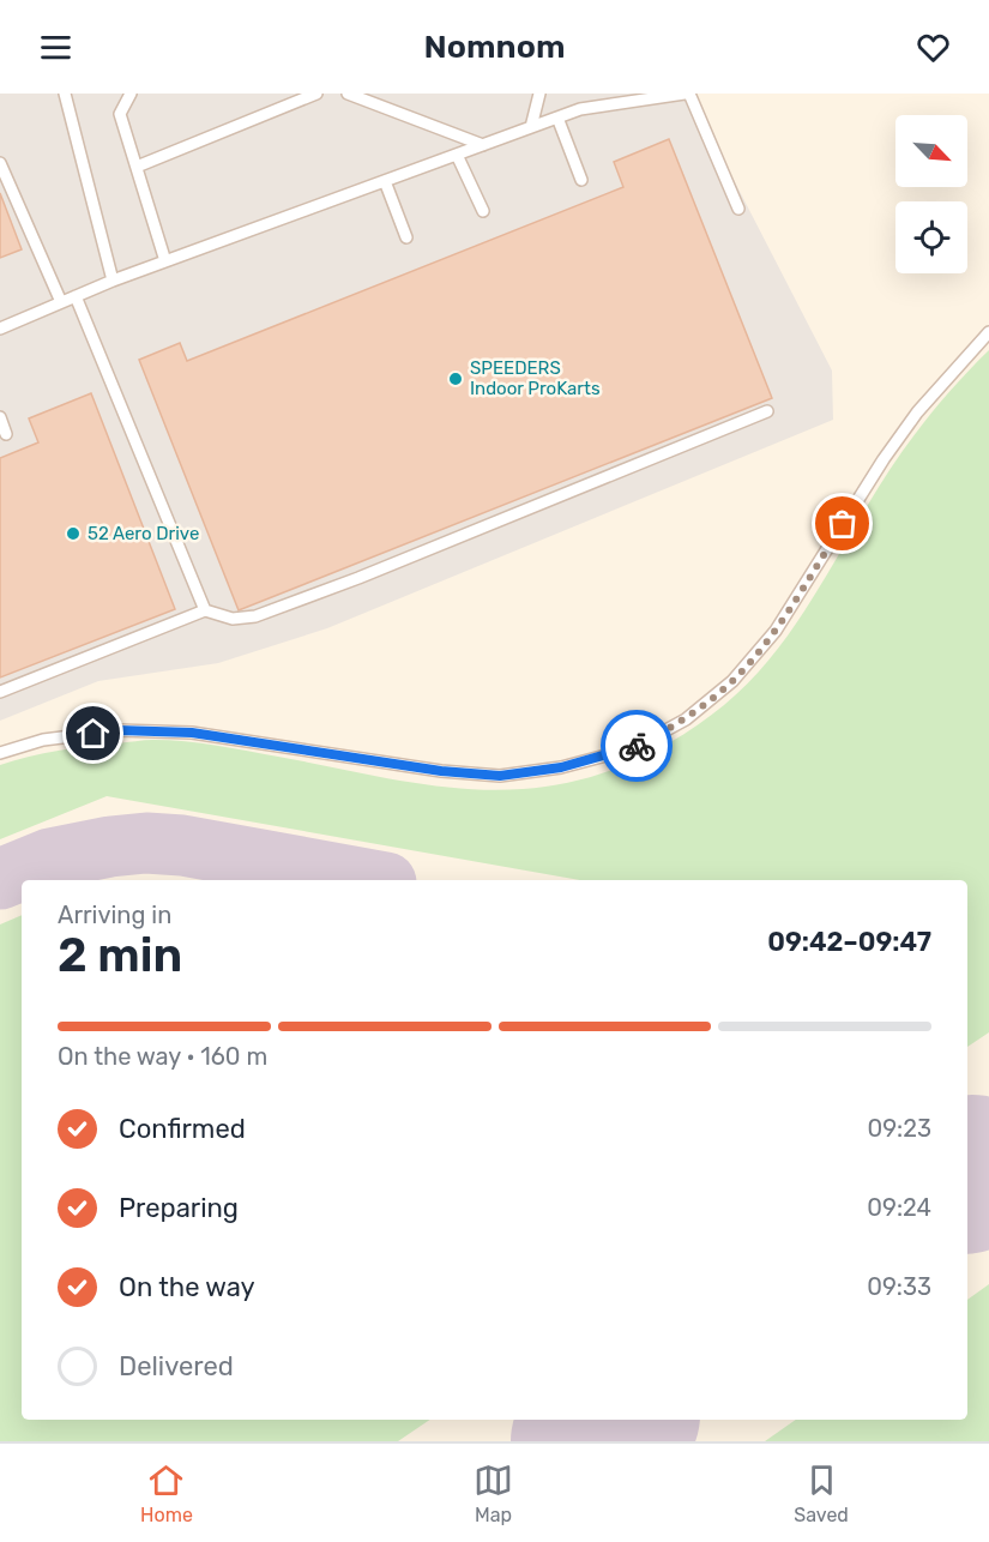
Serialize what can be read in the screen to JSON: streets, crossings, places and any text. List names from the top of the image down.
{
  "places": ["SPEEDERS Indoor ProKarts", "52 Aero Drive"],
  "north": "bottom right",
  "page": {
    "header": "Nomnom",
    "heading": ["2 min", "Arriving in", "09:42–09:47"],
    "bar": "On the way · 160 m",
    "list": [
      ["Confirmed", "09:23"],
      ["Preparing", "09:24"],
      ["On the way", "09:33"],
      "Delivered"
    ],
    "tabs": ["Home", "Map", "Saved"]
  }
}
